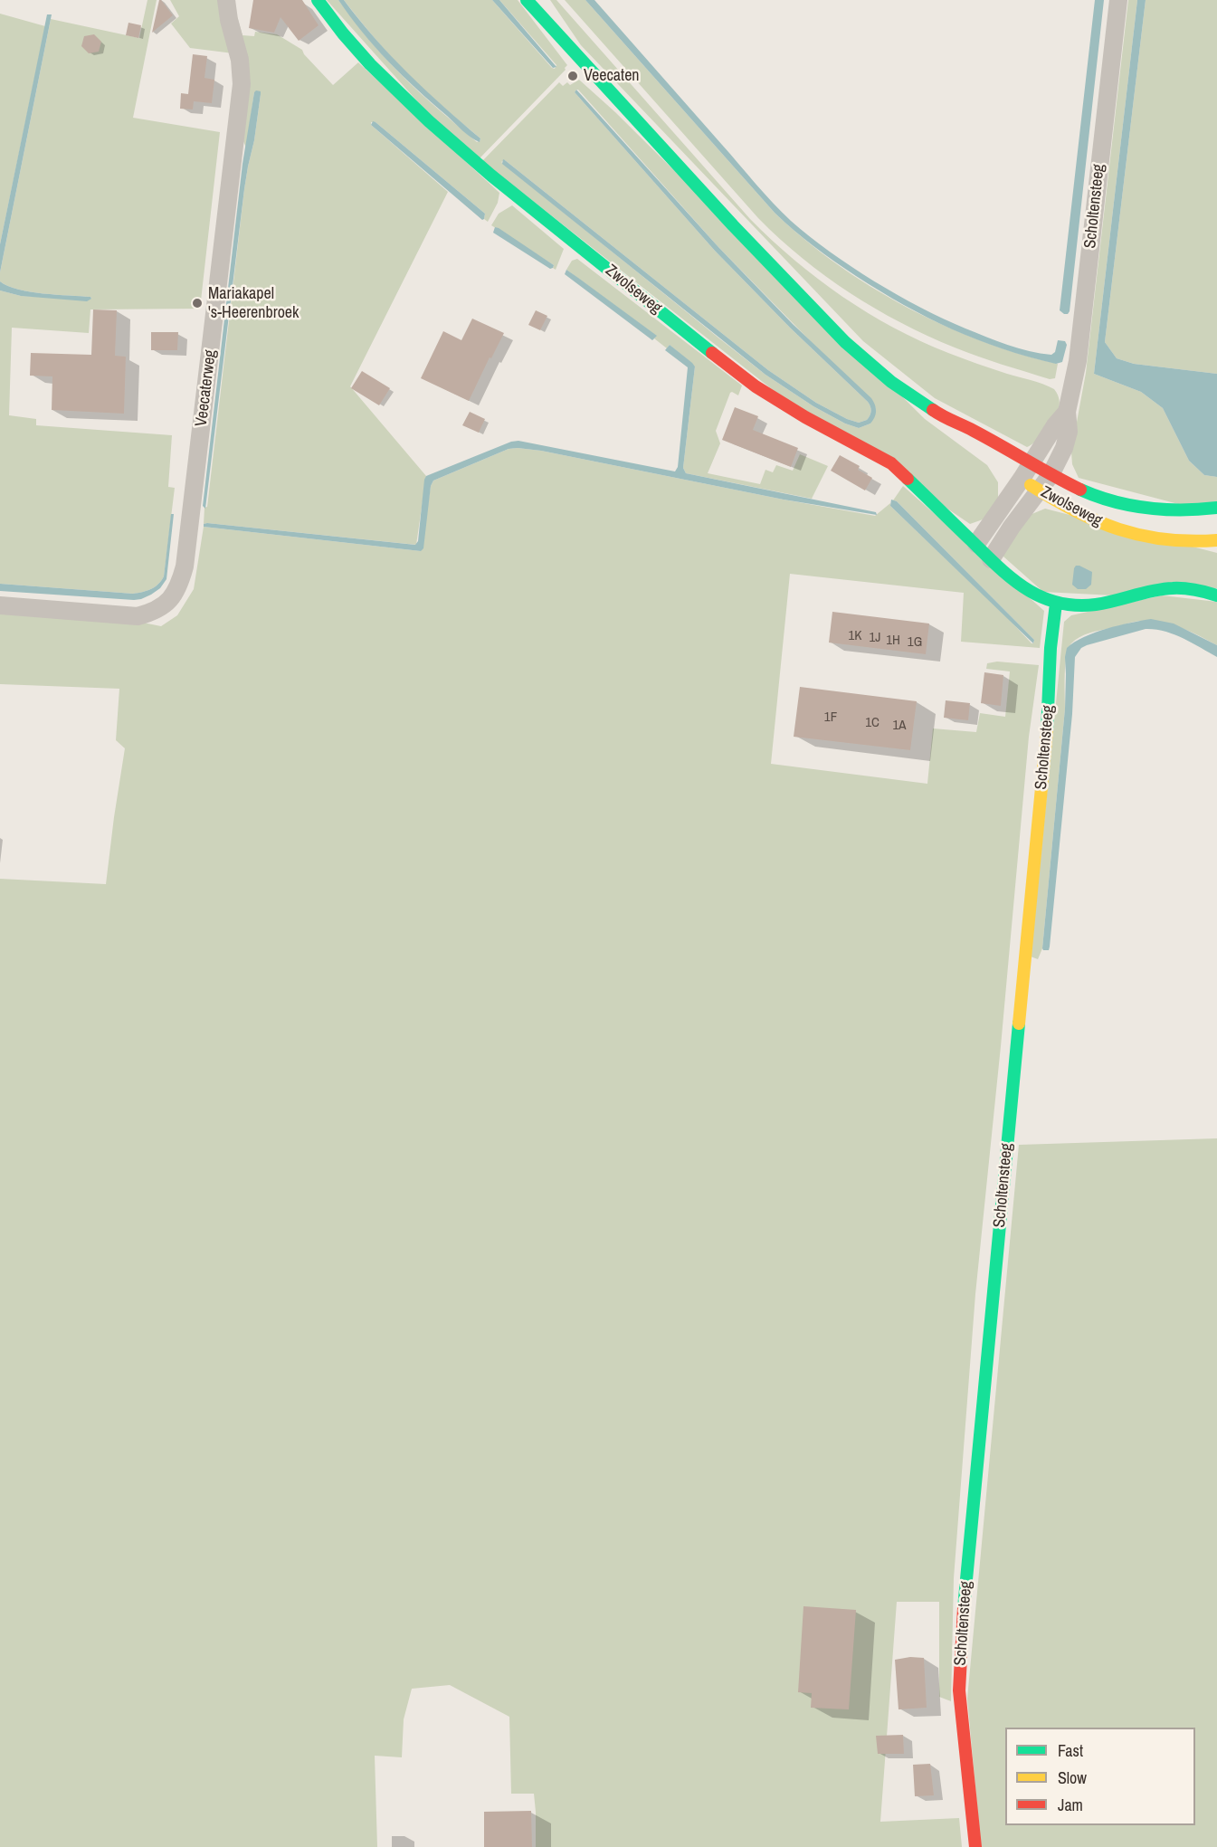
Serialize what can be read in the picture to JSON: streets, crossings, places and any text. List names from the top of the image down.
{
  "streets": {
    "street": ["Scholtensteeg", "Zwolseweg", "Veecaterweg"]
  },
  "crossings": [
    ["Scholtensteeg", "Zwolseweg"]
  ],
  "places": ["Veecaten", "Mariakapel 's-Heerenbroek"],
  "house_numbers": [
    "1K",
    "1J",
    "1H",
    "1G",
    "1F",
    "1C",
    "1A"
  ],
  "legend": ["Fast", "Slow", "Jam"]
}
